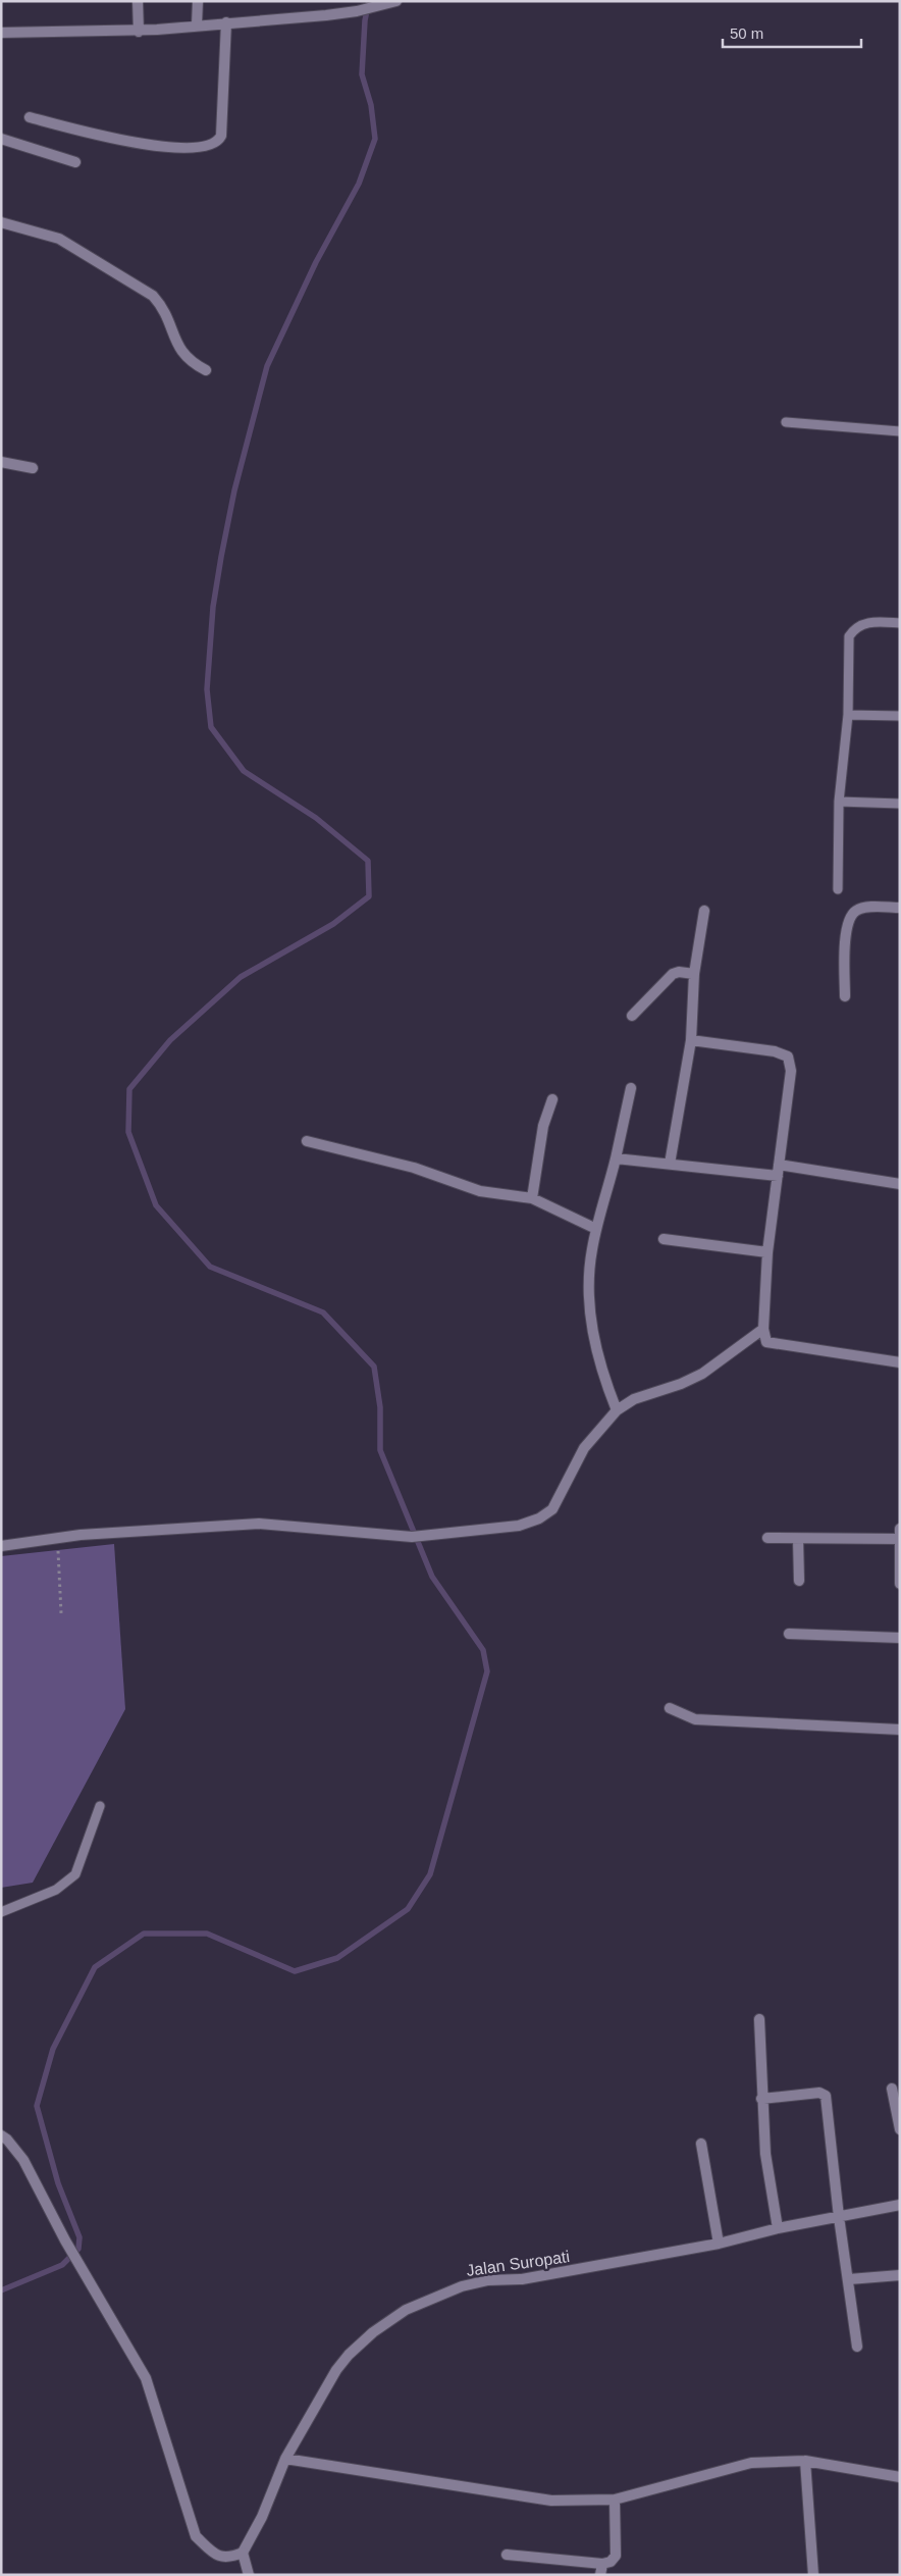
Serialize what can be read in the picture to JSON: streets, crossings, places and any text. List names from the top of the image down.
{
  "streets": {
    "street": ["Jalan Suropati"]
  },
  "scale_bar": "50 m"
}
